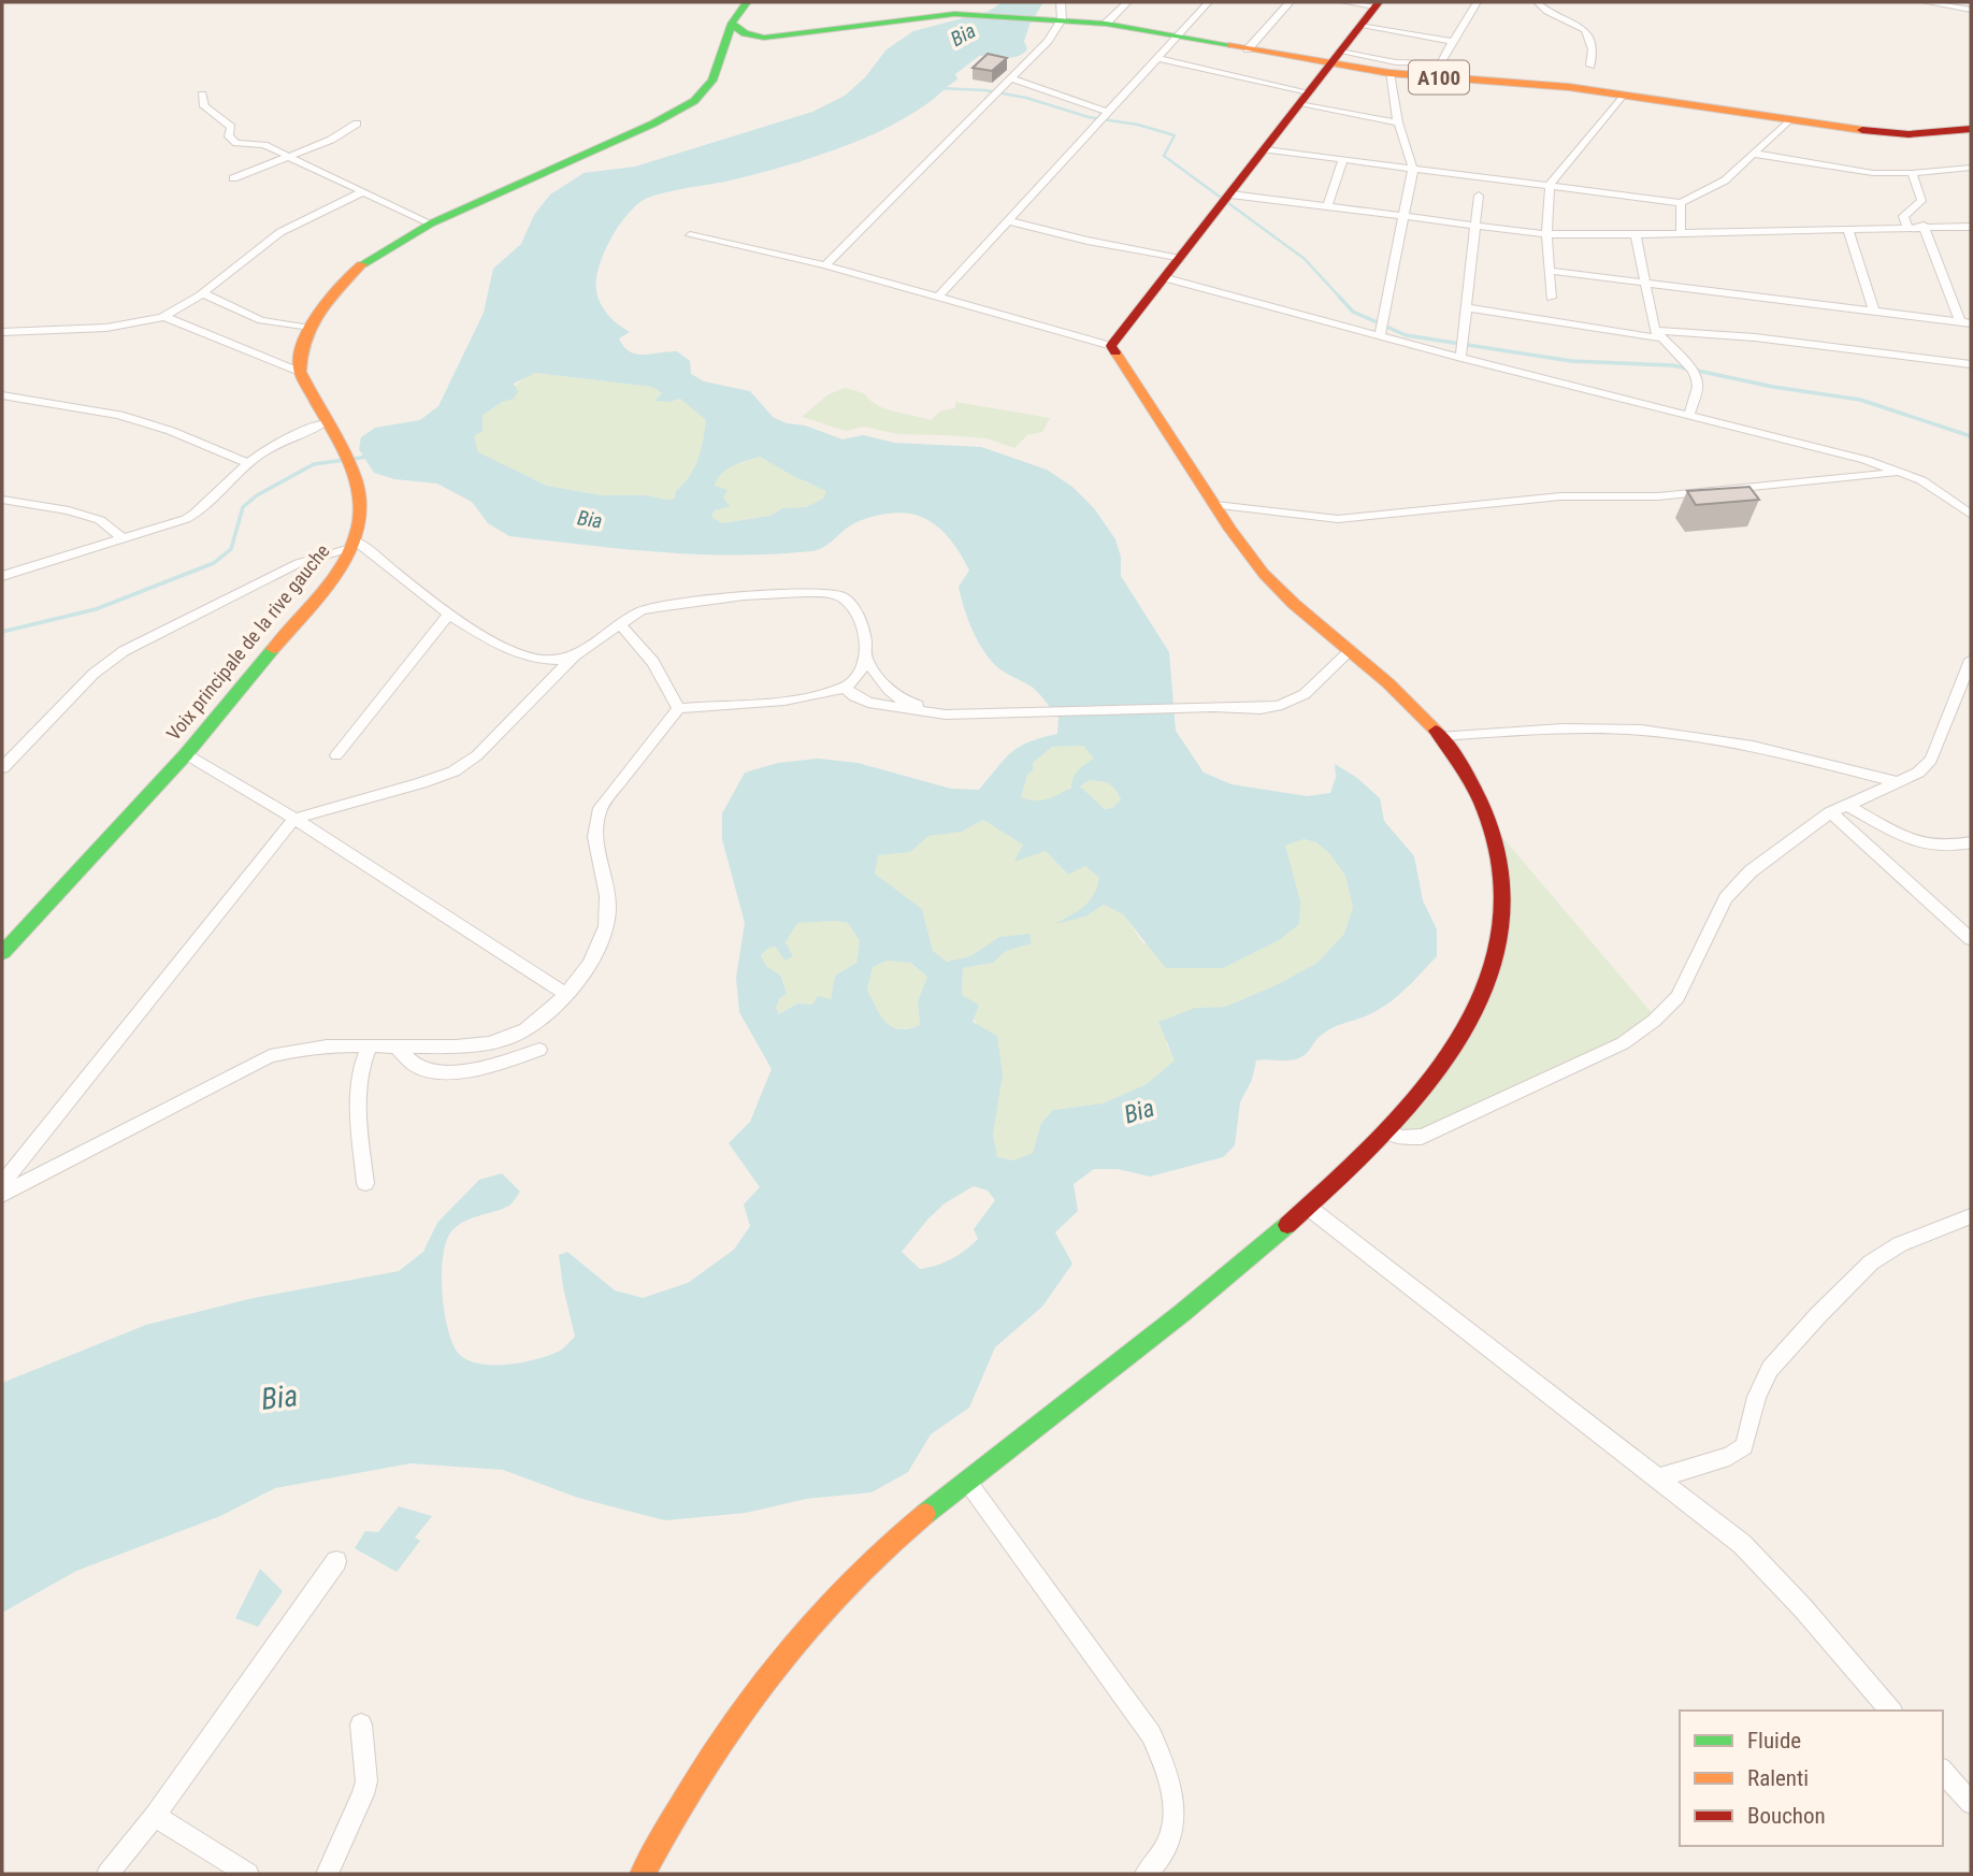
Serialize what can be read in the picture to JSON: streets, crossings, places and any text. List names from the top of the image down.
{
  "streets": {
    "main road": ["A100", "Voix principale de la rive gauche"]
  },
  "water": ["Bia"],
  "legend": ["Fluide", "Ralenti", "Bouchon"]
}
